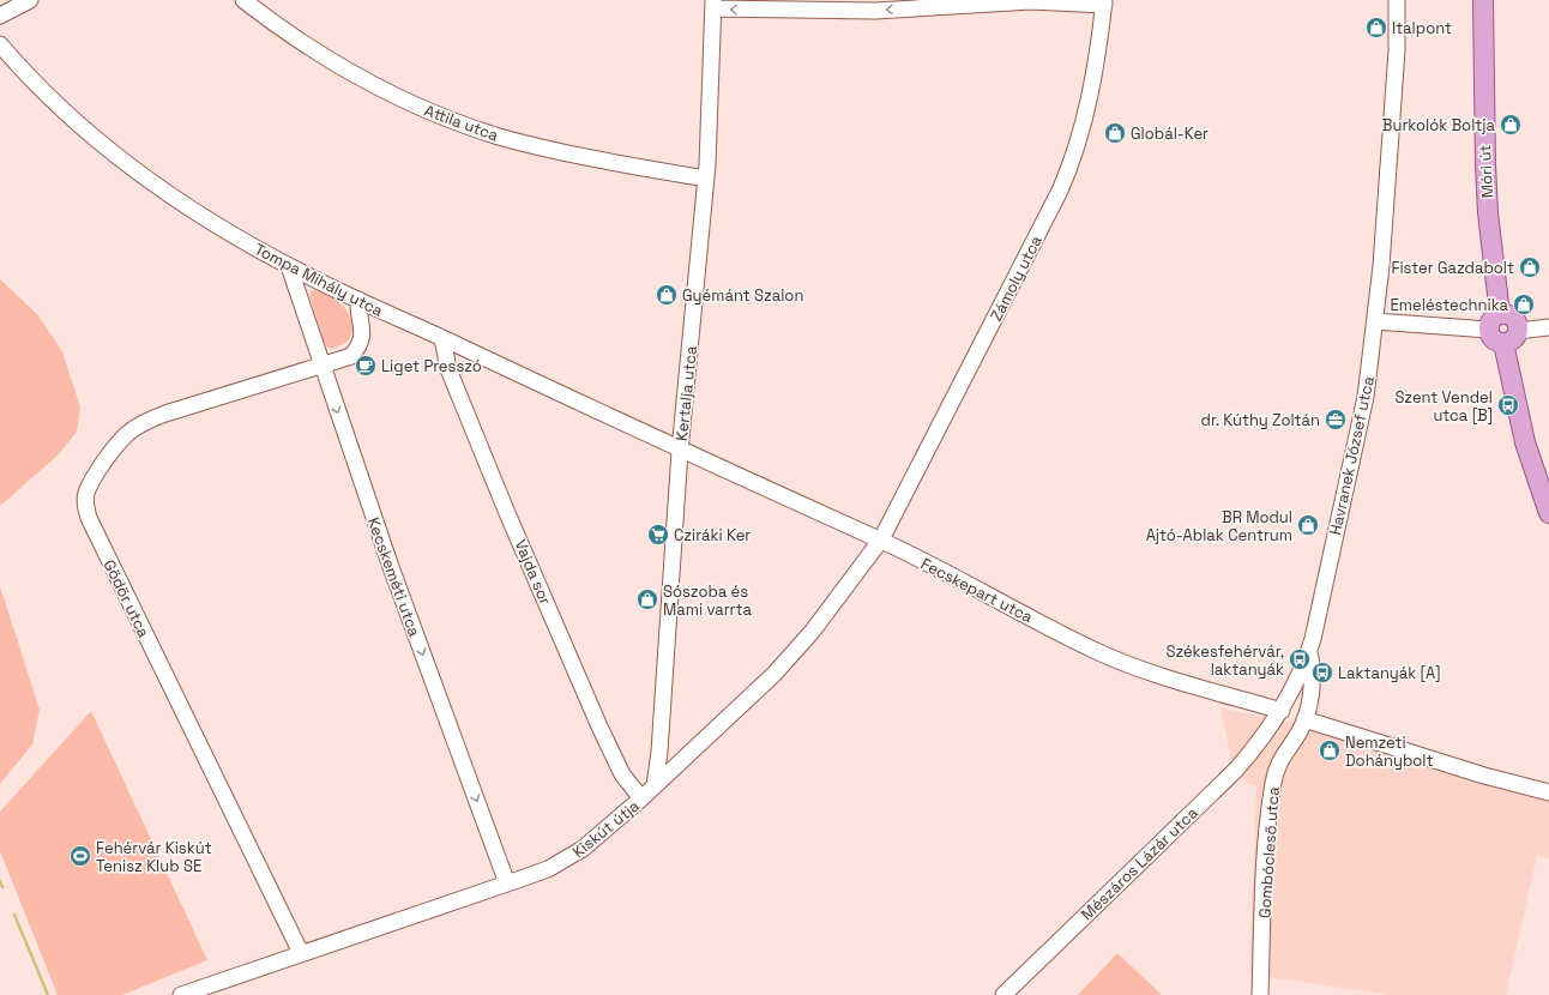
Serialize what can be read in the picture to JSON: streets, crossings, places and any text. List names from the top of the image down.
{
  "streets": {
    "main road": ["Móri út"],
    "street": [
      "Attila utca",
      "Zámoly utca",
      "Tompa Mihály utca",
      "Kertalja utca",
      "Havranek József utca",
      "Vajda sor",
      "Kecskeméti utca",
      "Fecskepart utca",
      "Gödör utca",
      "Kiskút útja",
      "Gombócleső utca",
      "Mészáros Lázár utca"
    ]
  },
  "crossings": [
    ["Attila utca", "Kertalja utca"],
    ["Zámoly utca", "Fecskepart utca"],
    ["Zámoly utca", "Kiskút útja"],
    ["Tompa Mihály utca", "Kertalja utca"],
    ["Tompa Mihály utca", "Vajda sor"],
    ["Tompa Mihály utca", "Kecskeméti utca"],
    ["Tompa Mihály utca", "Fecskepart utca"],
    ["Tompa Mihály utca", "Gödör utca"],
    ["Kertalja utca", "Fecskepart utca"],
    ["Kertalja utca", "Kiskút útja"],
    ["Havranek József utca", "Fecskepart utca"],
    ["Havranek József utca", "Mészáros Lázár utca"],
    ["Vajda sor", "Kiskút útja"],
    ["Kecskeméti utca", "Gödör utca"],
    ["Kecskeméti utca", "Kiskút útja"],
    ["Fecskepart utca", "Kiskút útja"],
    ["Fecskepart utca", "Gombócleső utca"],
    ["Gödör utca", "Kiskút útja"]
  ],
  "one_way": ["Kecskeméti utca"],
  "places": {
    "shop": [
      "Italpont",
      "Burkolók Boltja",
      "Globál-Ker",
      "Fister Gazdabolt",
      "Gyémánt Szalon",
      "Emeléstechnika",
      "BR Modul Ajtó-Ablak Centrum",
      "Sószoba és Mami varrta",
      "Nemzeti Dohánybolt"
    ],
    "cafe": ["Liget Presszó"],
    "bus stop": ["Szent Vendel utca [B]", "Székesfehérvár, laktanyák", "Laktanyák [A]"],
    "office": ["dr. Kúthy Zoltán"],
    "supermarket": ["Cziráki Ker"],
    "sports": ["Fehérvár Kiskút Tenisz Klub SE"]
  }
}
